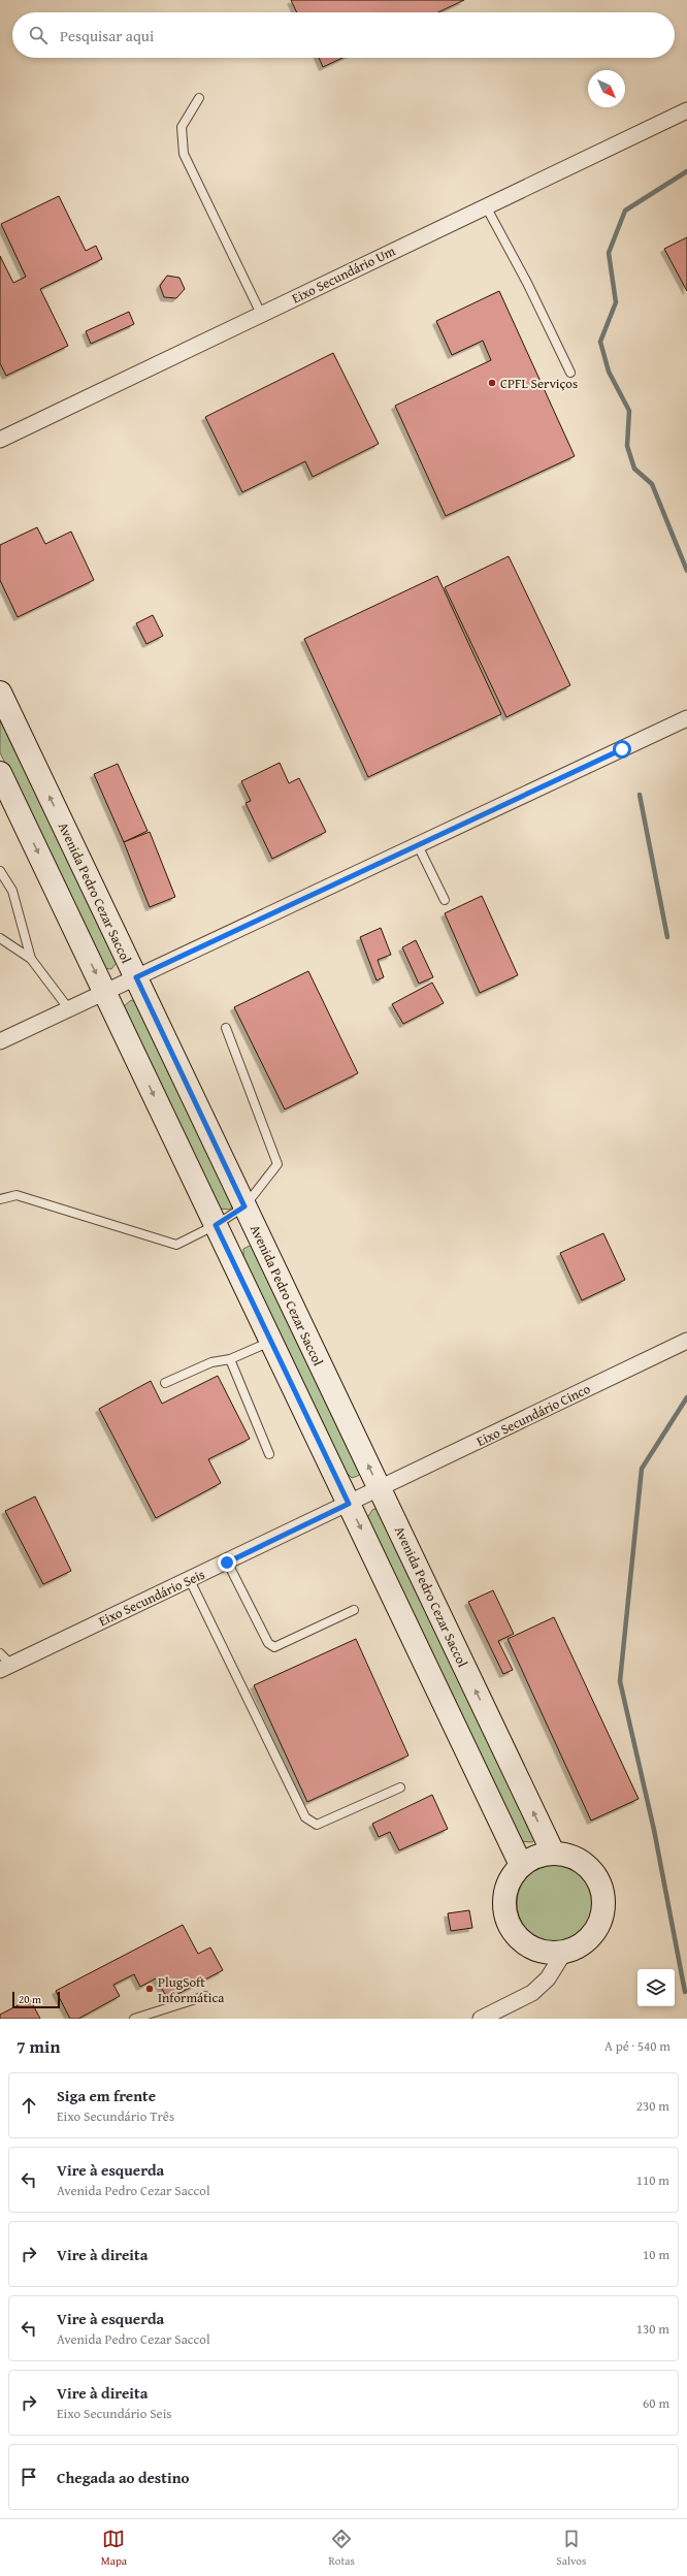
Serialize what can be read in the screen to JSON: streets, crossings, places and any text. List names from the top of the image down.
{
  "streets": {
    "street": [
      "Eixo Secundário Um",
      "Avenida Pedro Cezar Saccol",
      "Eixo Secundário Cinco",
      "Eixo Secundário Seis"
    ]
  },
  "crossings": [
    ["Avenida Pedro Cezar Saccol", "Eixo Secundário Cinco"],
    ["Eixo Secundário Cinco", "Eixo Secundário Seis"]
  ],
  "places": ["CPFL Serviços", "PlugSoft Informática"],
  "scale_bar": "20 m",
  "north": "bottom right",
  "page": {
    "search": "Pesquisar aqui",
    "scale": "20 m",
    "heading": ["7 min", "A pé · 540 m"],
    "list": [
      ["Siga em frente", "Eixo Secundário Três", "230 m"],
      ["Vire à esquerda", "Avenida Pedro Cezar Saccol", "110 m"],
      ["Vire à direita", "10 m"],
      ["Vire à esquerda", "Avenida Pedro Cezar Saccol", "130 m"],
      ["Vire à direita", "Eixo Secundário Seis", "60 m"],
      "Chegada ao destino"
    ],
    "nav": ["Mapa", "Rotas", "Salvos"]
  }
}
